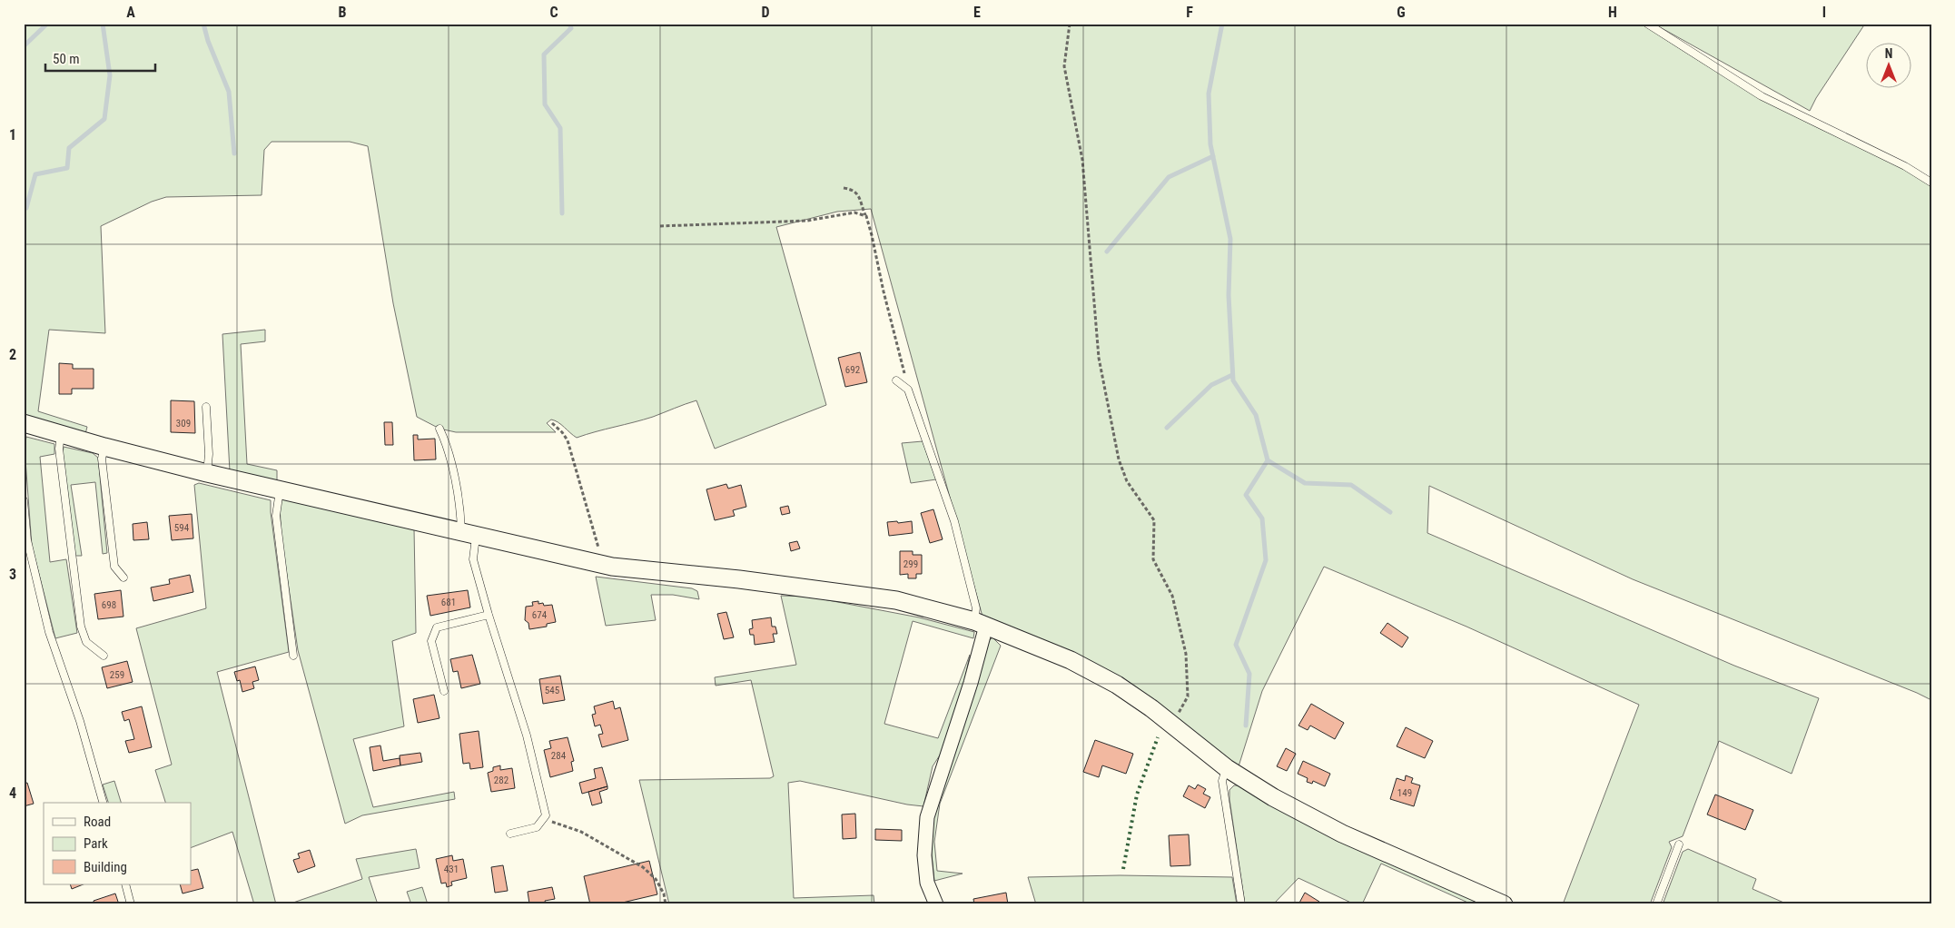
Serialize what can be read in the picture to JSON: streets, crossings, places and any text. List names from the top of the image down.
{
  "house_numbers": [
    "692",
    "309",
    "594",
    "299",
    "681",
    "698",
    "674",
    "259",
    "545",
    "284",
    "282",
    "149",
    "431"
  ],
  "legend": ["Road", "Park", "Building"],
  "scale_bar": "50 m",
  "north": "top",
  "grid": {
    "columns": [
      "A",
      "B",
      "C",
      "D",
      "E",
      "F",
      "G",
      "H",
      "I"
    ],
    "rows": [
      "1",
      "2",
      "3",
      "4"
    ]
  }
}
